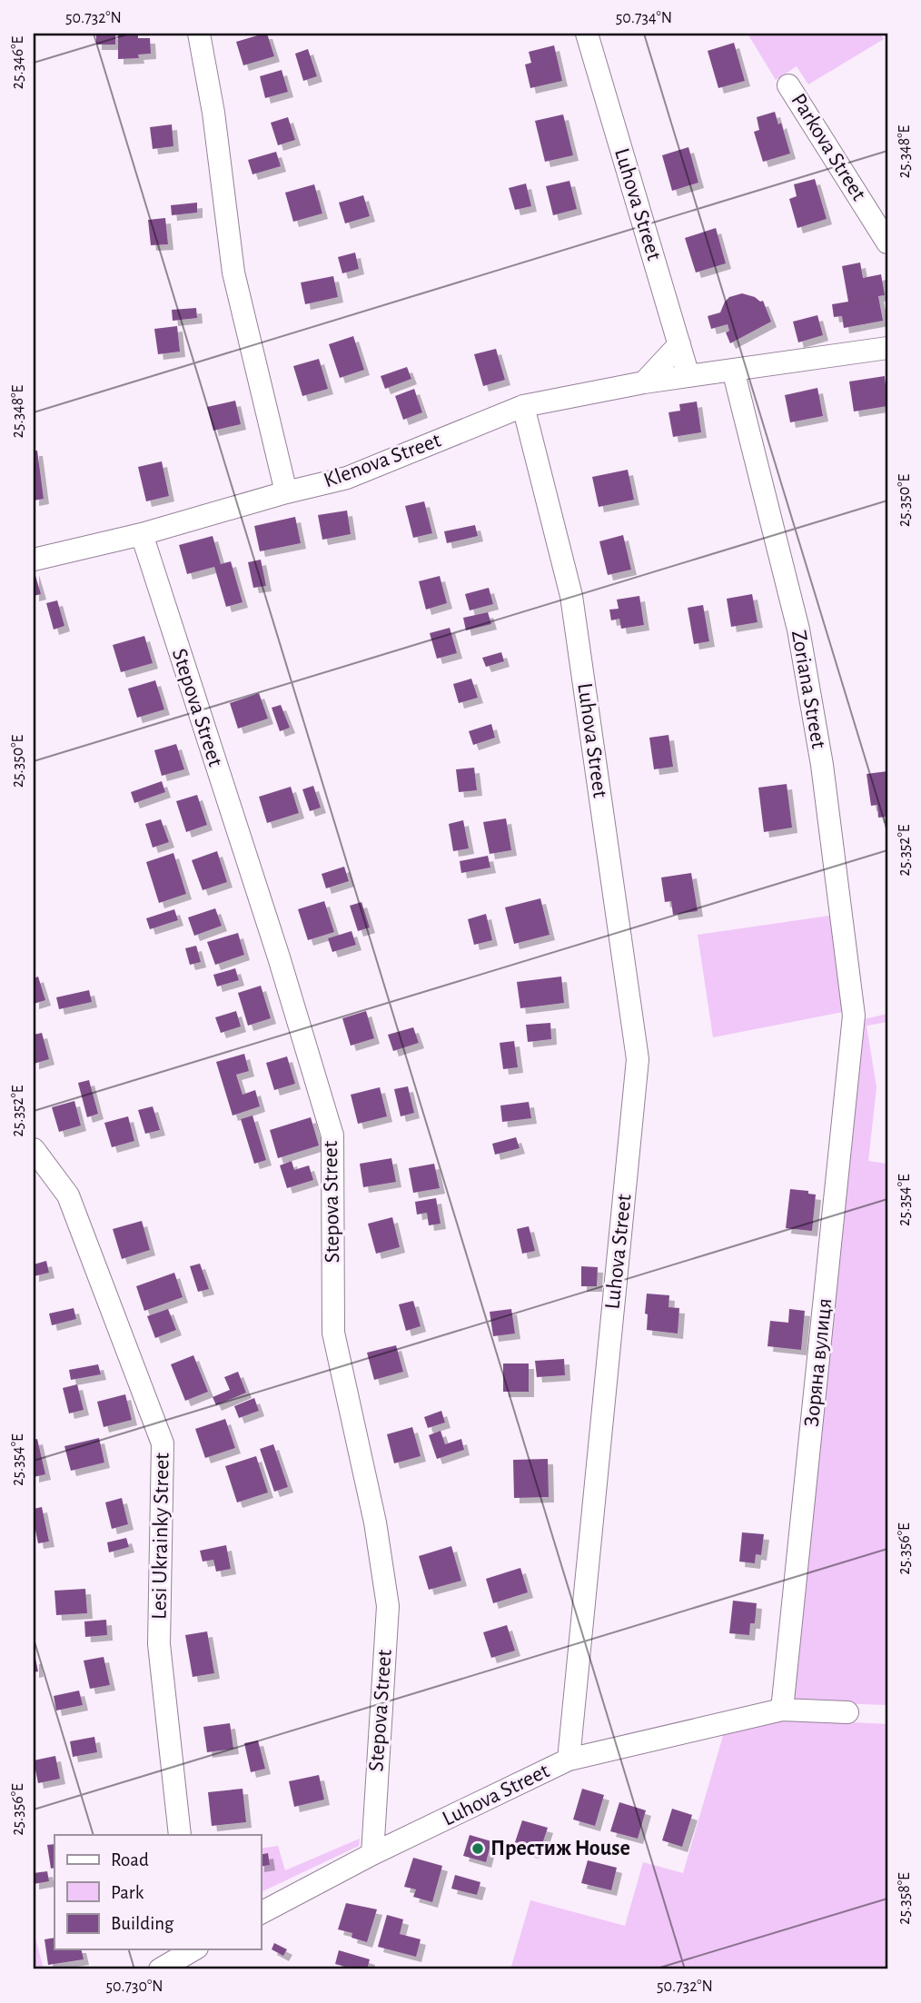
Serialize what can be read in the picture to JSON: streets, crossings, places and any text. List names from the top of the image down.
{
  "streets": {
    "street": [
      "Parkova Street",
      "Luhova Street",
      "Klenova Street",
      "Zoriana Street",
      "Stepova Street",
      "Lesi Ukrainky Street"
    ]
  },
  "crossings": [
    ["Luhova Street", "Klenova Street"],
    ["Luhova Street", "Stepova Street"],
    ["Klenova Street", "Zoriana Street"],
    ["Klenova Street", "Stepova Street"]
  ],
  "places": ["Престиж House"],
  "legend": ["Road", "Park", "Building"],
  "coordinates": [
    "50.732°N",
    "50.734°N",
    "25.346°E",
    "25.348°E",
    "25.350°E",
    "25.352°E",
    "25.354°E",
    "25.356°E",
    "25.358°E",
    "50.730°N"
  ]
}
